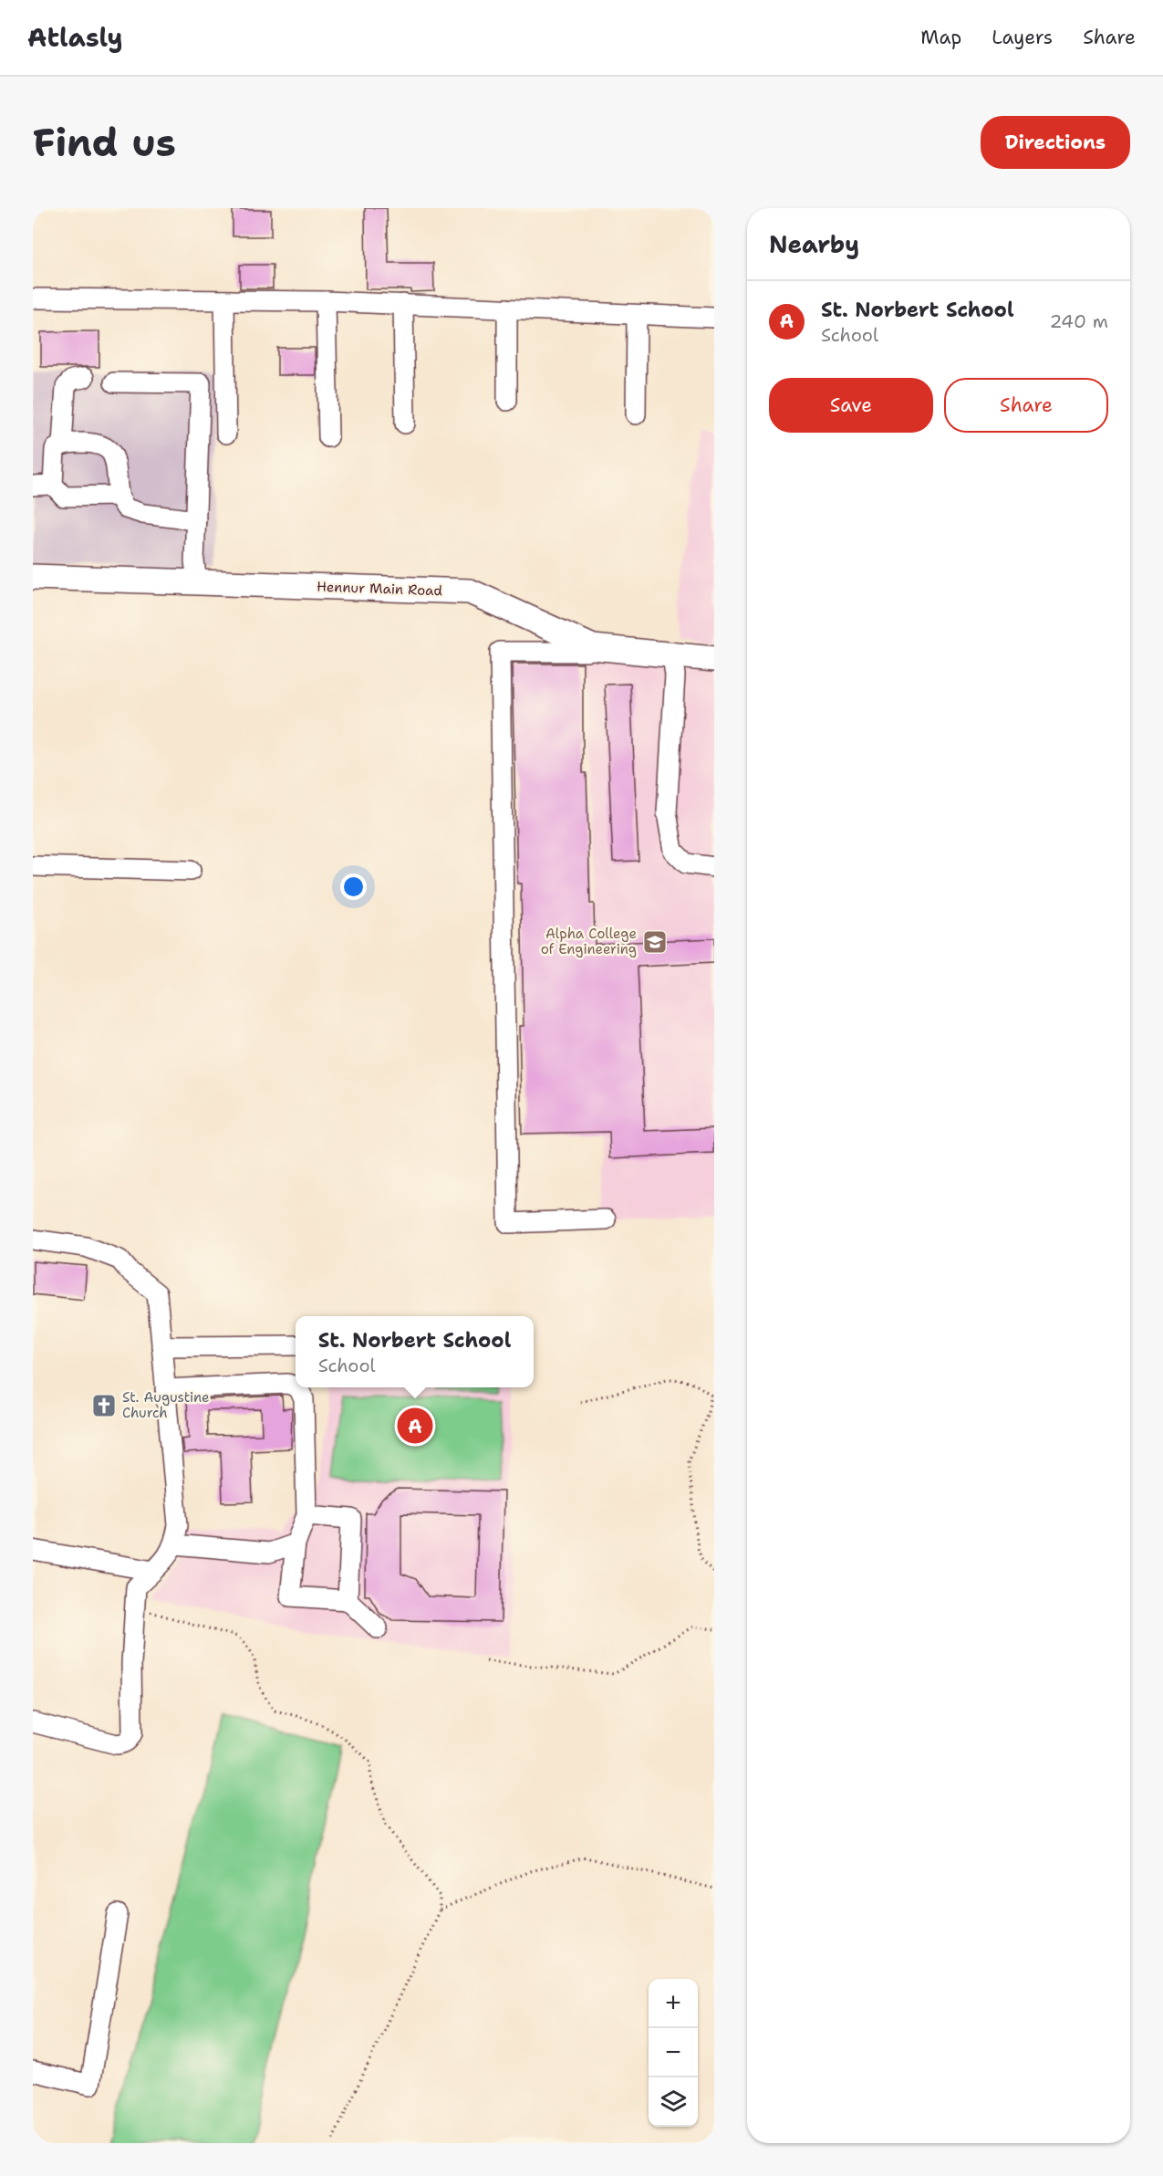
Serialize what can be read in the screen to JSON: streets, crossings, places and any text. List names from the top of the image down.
{
  "streets": {
    "main road": ["Hennur Main Road"]
  },
  "places": {
    "school or university": ["Alpha College of Engineering"],
    "church": ["St. Augustine Church"]
  },
  "page": {
    "header": "Atlasly",
    "nav": ["Map", "Layers", "Share"],
    "buttons": [
      "Directions",
      ["Save", "Share"]
    ],
    "title": "Find us",
    "heading": "Nearby",
    "list": [
      {
        "mark": "A",
        "name": "St. Norbert School",
        "note": "School",
        "value": "240 m"
      }
    ],
    "popup": ["St. Norbert School", "School"],
    "pins": "A",
    "map_buttons": ["+", "−"]
  }
}
